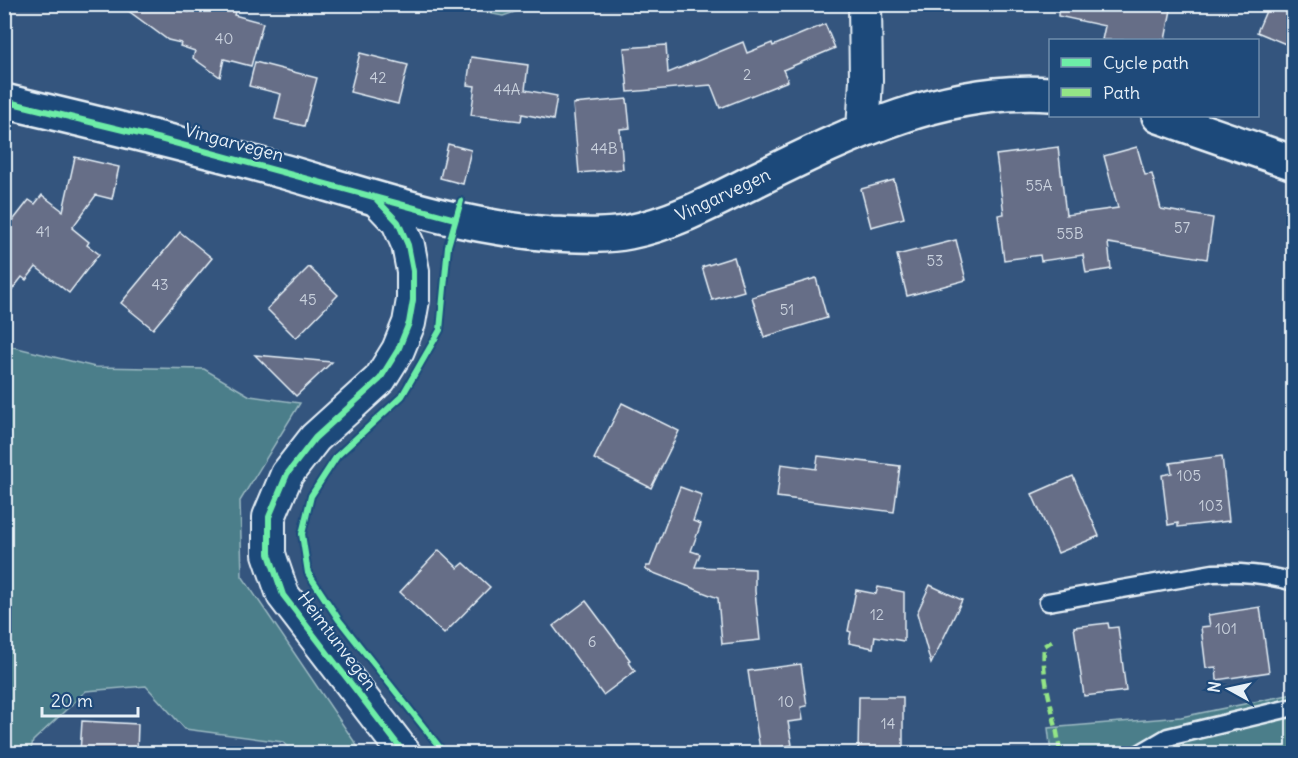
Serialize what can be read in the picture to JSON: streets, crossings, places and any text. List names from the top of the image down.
{
  "streets": {
    "street": ["Vingarvegen", "Heimtunvegen"]
  },
  "crossings": [
    ["Vingarvegen", "Heimtunvegen"]
  ],
  "house_numbers": [
    "40",
    "2",
    "42",
    "44A",
    "44B",
    "55A",
    "57",
    "41",
    "55B",
    "53",
    "43",
    "45",
    "51",
    "105",
    "103",
    "12",
    "101",
    "6",
    "10",
    "14"
  ],
  "legend": ["Cycle path", "Path"],
  "scale_bar": "20 m",
  "north": "left"
}
